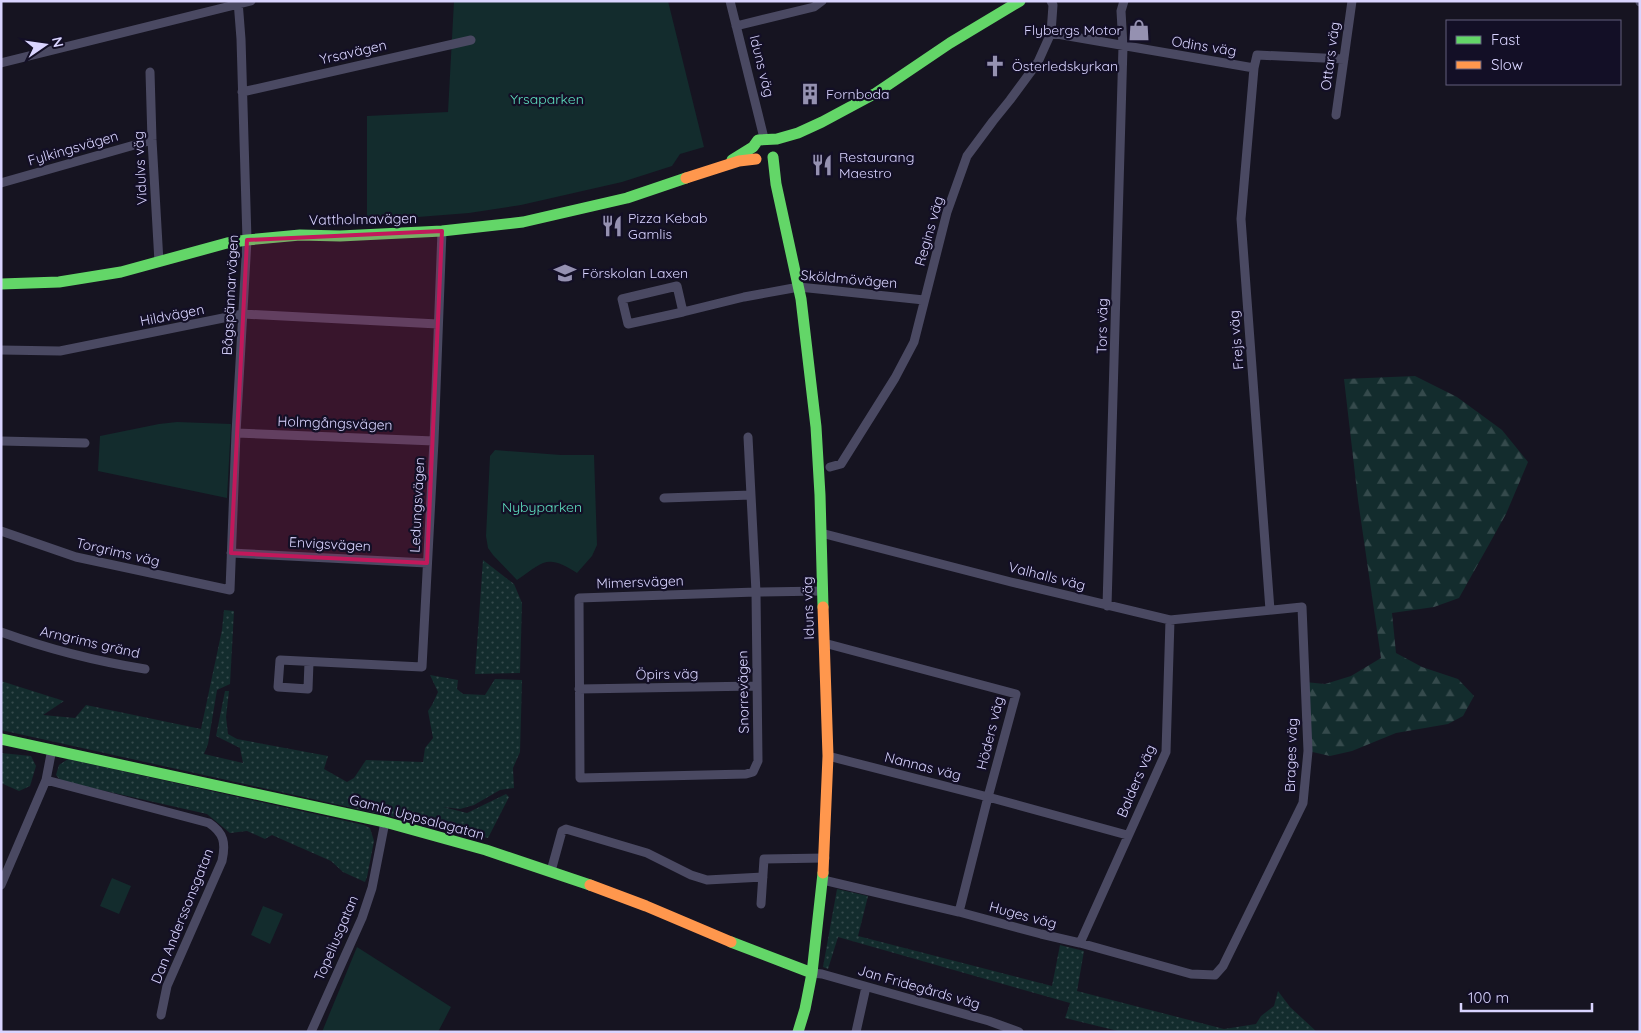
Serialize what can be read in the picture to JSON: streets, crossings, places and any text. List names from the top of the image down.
{
  "streets": {
    "street": [
      "Odins väg",
      "Yrsavägen",
      "Ottars väg",
      "Iduns väg",
      "Fylkingsvägen",
      "Vidulvs väg",
      "Vattholmavägen",
      "Regins väg",
      "Sköldmövägen",
      "Bågspännarvägen",
      "Hildvägen",
      "Tors väg",
      "Frejs väg",
      "Holmgångsvägen",
      "Ledungsvägen",
      "Envigsvägen",
      "Torgrims väg",
      "Valhalls väg",
      "Mimersvägen",
      "Arngrims gränd",
      "Öpirs väg",
      "Snorrevägen",
      "Höders väg",
      "Brages väg",
      "Nannas väg",
      "Balders väg",
      "Gamla Uppsalagatan",
      "Huges väg",
      "Dan Anderssonsgatan",
      "Topeliusgatan",
      "Jan Fridegårds väg"
    ]
  },
  "crossings": [
    ["Odins väg", "Regins väg"],
    ["Odins väg", "Tors väg"],
    ["Odins väg", "Frejs väg"],
    ["Yrsavägen", "Bågspännarvägen"],
    ["Iduns väg", "Vattholmavägen"],
    ["Iduns väg", "Sköldmövägen"],
    ["Iduns väg", "Valhalls väg"],
    ["Iduns väg", "Mimersvägen"],
    ["Iduns väg", "Höders väg"],
    ["Iduns väg", "Nannas väg"],
    ["Iduns väg", "Gamla Uppsalagatan"],
    ["Iduns väg", "Huges väg"],
    ["Iduns väg", "Jan Fridegårds väg"],
    ["Fylkingsvägen", "Vidulvs väg"],
    ["Vidulvs väg", "Vattholmavägen"],
    ["Vattholmavägen", "Bågspännarvägen"],
    ["Vattholmavägen", "Ledungsvägen"],
    ["Regins väg", "Sköldmövägen"],
    ["Bågspännarvägen", "Hildvägen"],
    ["Bågspännarvägen", "Holmgångsvägen"],
    ["Bågspännarvägen", "Envigsvägen"],
    ["Bågspännarvägen", "Torgrims väg"],
    ["Hildvägen", "Ledungsvägen"],
    ["Tors väg", "Valhalls väg"],
    ["Frejs väg", "Valhalls väg"],
    ["Frejs väg", "Brages väg"],
    ["Holmgångsvägen", "Ledungsvägen"],
    ["Ledungsvägen", "Envigsvägen"],
    ["Valhalls väg", "Brages väg"],
    ["Valhalls väg", "Balders väg"],
    ["Mimersvägen", "Öpirs väg"],
    ["Mimersvägen", "Snorrevägen"],
    ["Öpirs väg", "Snorrevägen"],
    ["Höders väg", "Nannas väg"],
    ["Höders väg", "Huges väg"],
    ["Brages väg", "Huges väg"],
    ["Nannas väg", "Balders väg"],
    ["Balders väg", "Huges väg"],
    ["Gamla Uppsalagatan", "Topeliusgatan"],
    ["Gamla Uppsalagatan", "Jan Fridegårds väg"]
  ],
  "parks": ["Yrsaparken", "Nybyparken"],
  "places": {
    "shop": ["Flybergs Motor"],
    "church": ["Österledskyrkan"],
    "building": ["Fornboda"],
    "restaurant": ["Restaurang Maestro", "Pizza Kebab Gamlis"],
    "school or university": ["Förskolan Laxen"]
  },
  "legend": ["Fast", "Slow"],
  "scale_bar": "100 m",
  "north": "right"
}
